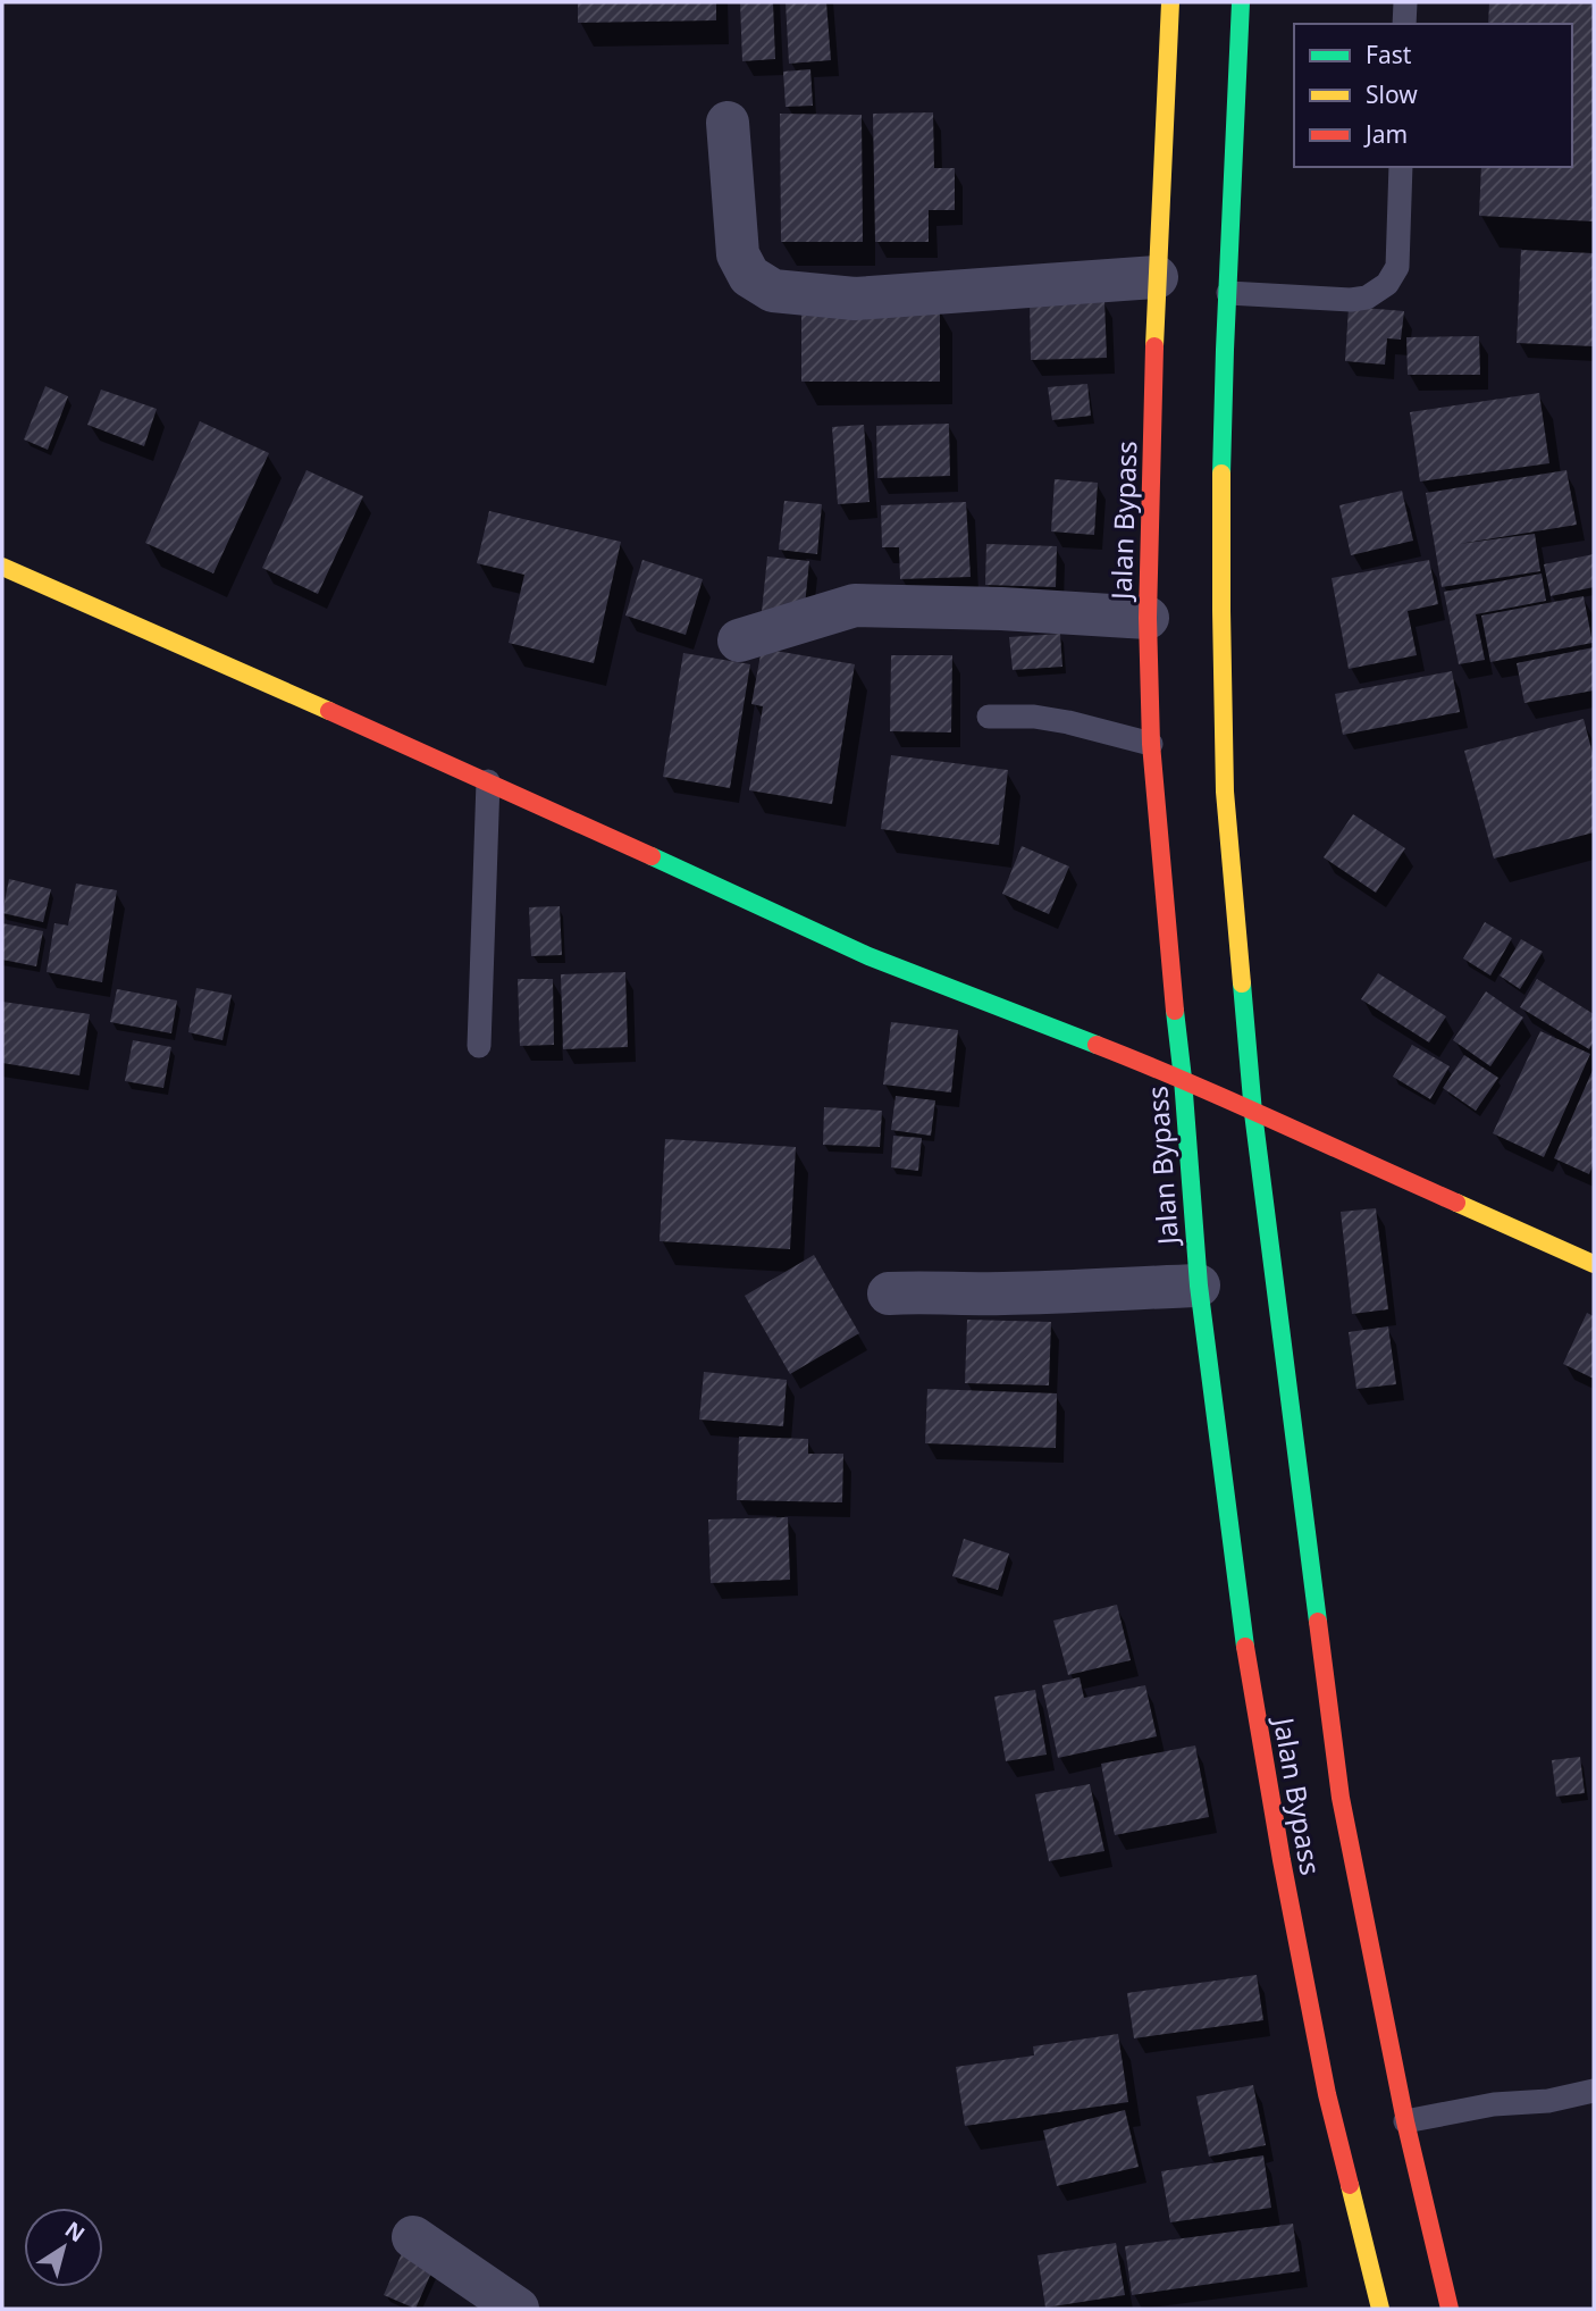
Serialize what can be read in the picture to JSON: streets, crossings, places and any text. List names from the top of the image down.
{
  "streets": {
    "main road": ["Jalan Bypass"]
  },
  "legend": ["Fast", "Slow", "Jam"],
  "north": "top right"
}
